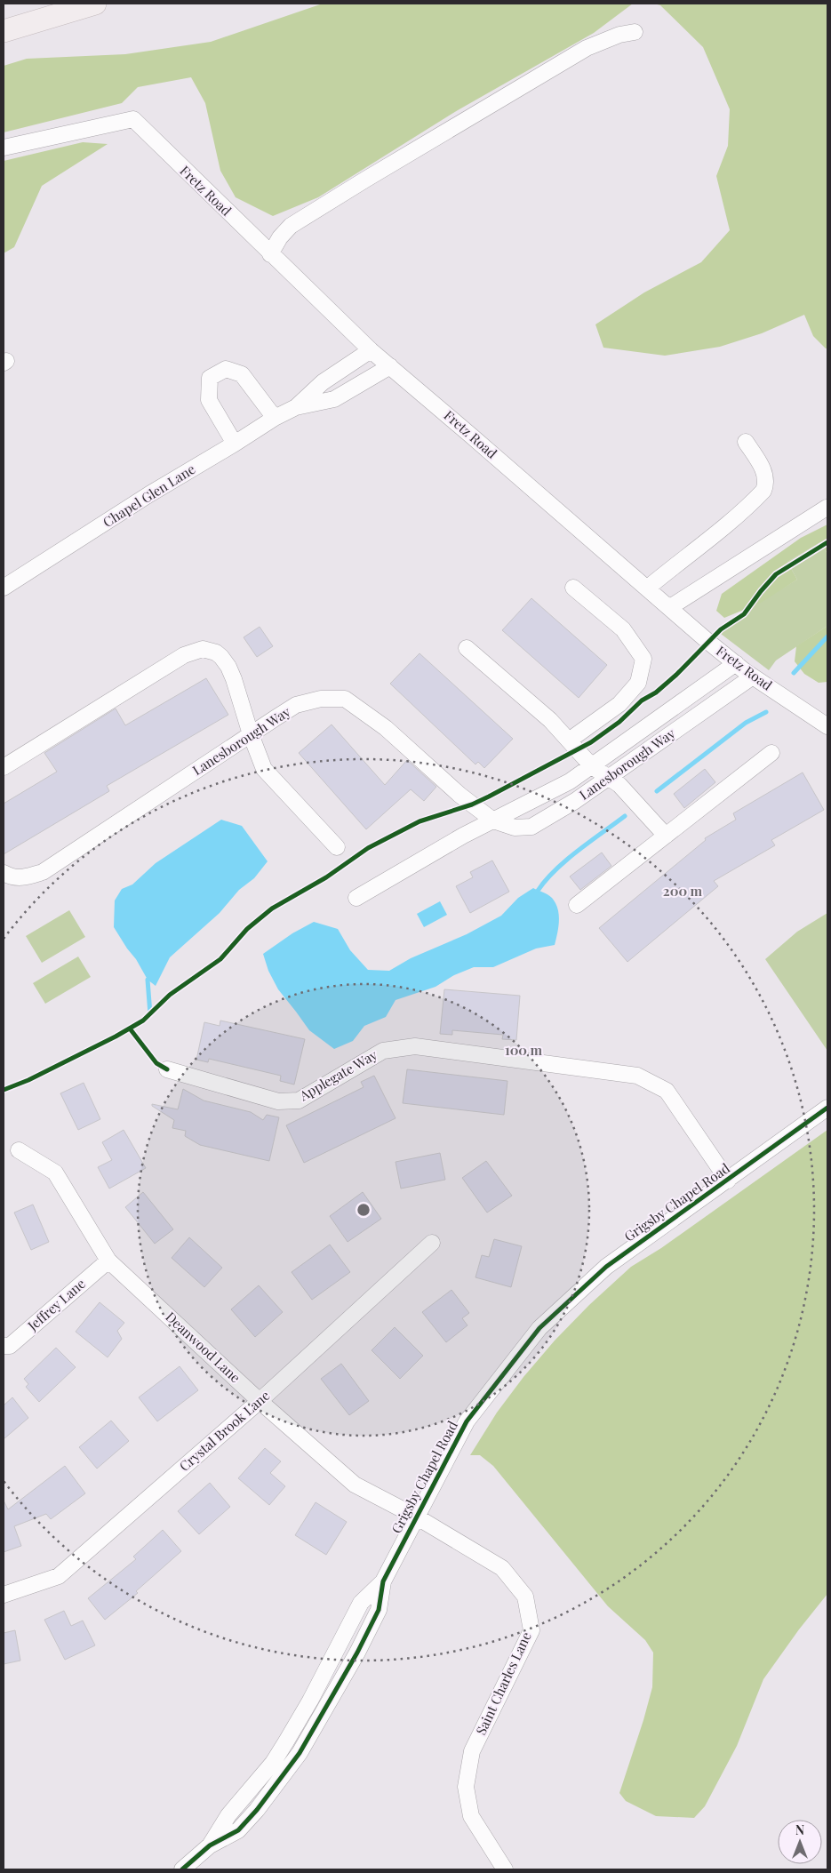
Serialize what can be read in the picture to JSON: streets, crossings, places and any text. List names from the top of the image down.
{
  "streets": {
    "street": [
      "Fretz Road",
      "Chapel Glen Lane",
      "Lanesborough Way",
      "Applegate Way",
      "Grigsby Chapel Road",
      "Jeffrey Lane",
      "Deanwood Lane",
      "Crystal Brook Lane",
      "Saint Charles Lane"
    ]
  },
  "crossings": [
    ["Fretz Road", "Chapel Glen Lane"],
    ["Fretz Road", "Lanesborough Way"],
    ["Applegate Way", "Grigsby Chapel Road"],
    ["Grigsby Chapel Road", "Deanwood Lane"],
    ["Grigsby Chapel Road", "Saint Charles Lane"],
    ["Jeffrey Lane", "Deanwood Lane"],
    ["Deanwood Lane", "Crystal Brook Lane"],
    ["Deanwood Lane", "Saint Charles Lane"]
  ],
  "north": "top",
  "rings": ["200 m", "100 m"]
}
